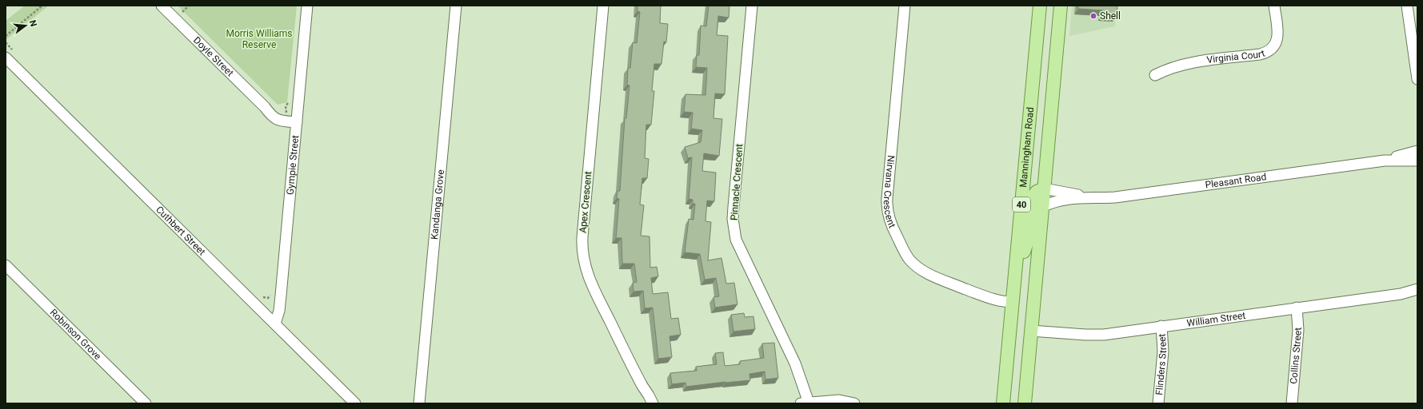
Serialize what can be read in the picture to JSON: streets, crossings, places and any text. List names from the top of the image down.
{
  "streets": {
    "main road": ["Manningham Road", "40"],
    "street": [
      "Doyle Street",
      "Virginia Court",
      "Gympie Street",
      "Pleasant Road",
      "Pinnacle Crescent",
      "Nirvana Crescent",
      "Apex Crescent",
      "Kandanga Grove",
      "Cuthbert Street",
      "William Street",
      "Robinson Grove",
      "Collins Street",
      "Flinders Street"
    ]
  },
  "crossings": [
    ["Doyle Street", "Gympie Street"],
    ["Manningham Road", "Nirvana Crescent"],
    ["Gympie Street", "Cuthbert Street"],
    ["Pleasant Road", "40"],
    ["40", "William Street"],
    ["William Street", "Collins Street"],
    ["William Street", "Flinders Street"]
  ],
  "parks": ["Morris Williams Reserve"],
  "places": ["Shell"],
  "north": "right"
}
